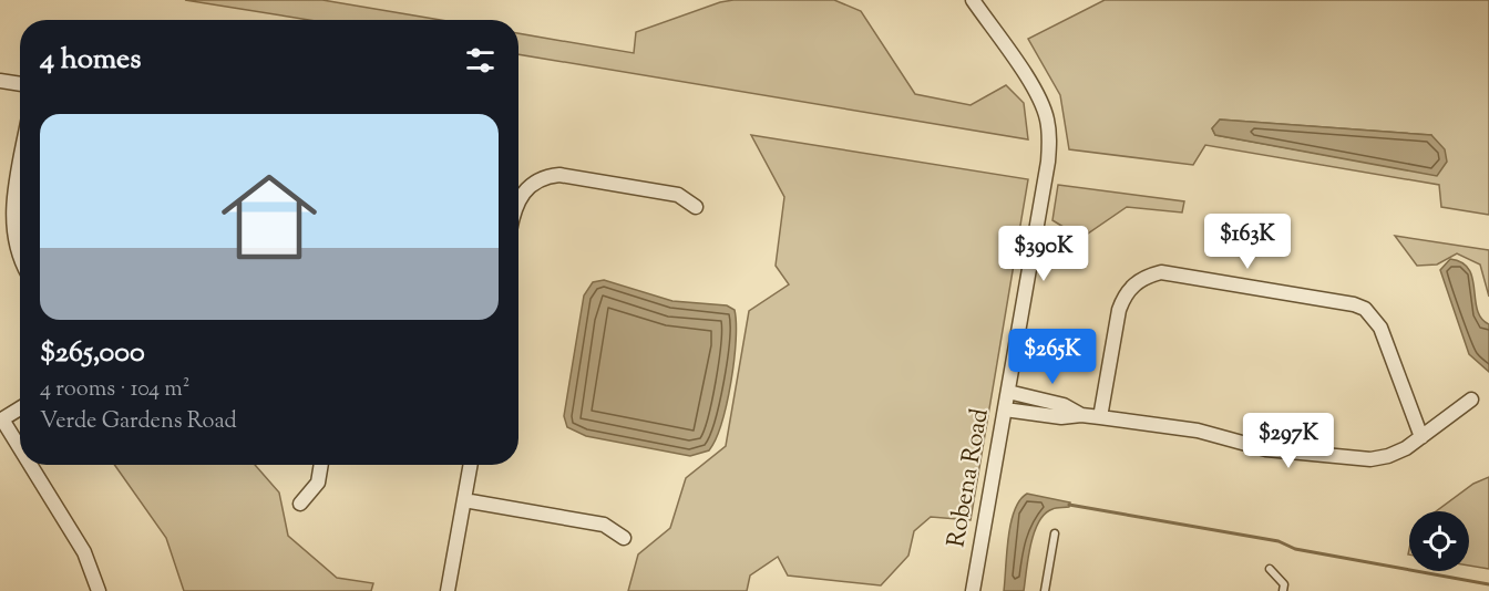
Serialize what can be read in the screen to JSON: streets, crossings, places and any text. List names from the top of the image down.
{
  "streets": {
    "street": ["Robena Road"]
  },
  "page": {
    "heading": "4 homes",
    "list": [
      {
        "name": "$265,000",
        "note": "4 rooms · 104 m² · Verde Gardens Road"
      }
    ],
    "price": [
      "$163K",
      "$390K",
      "$265K",
      "$297K"
    ]
  }
}
